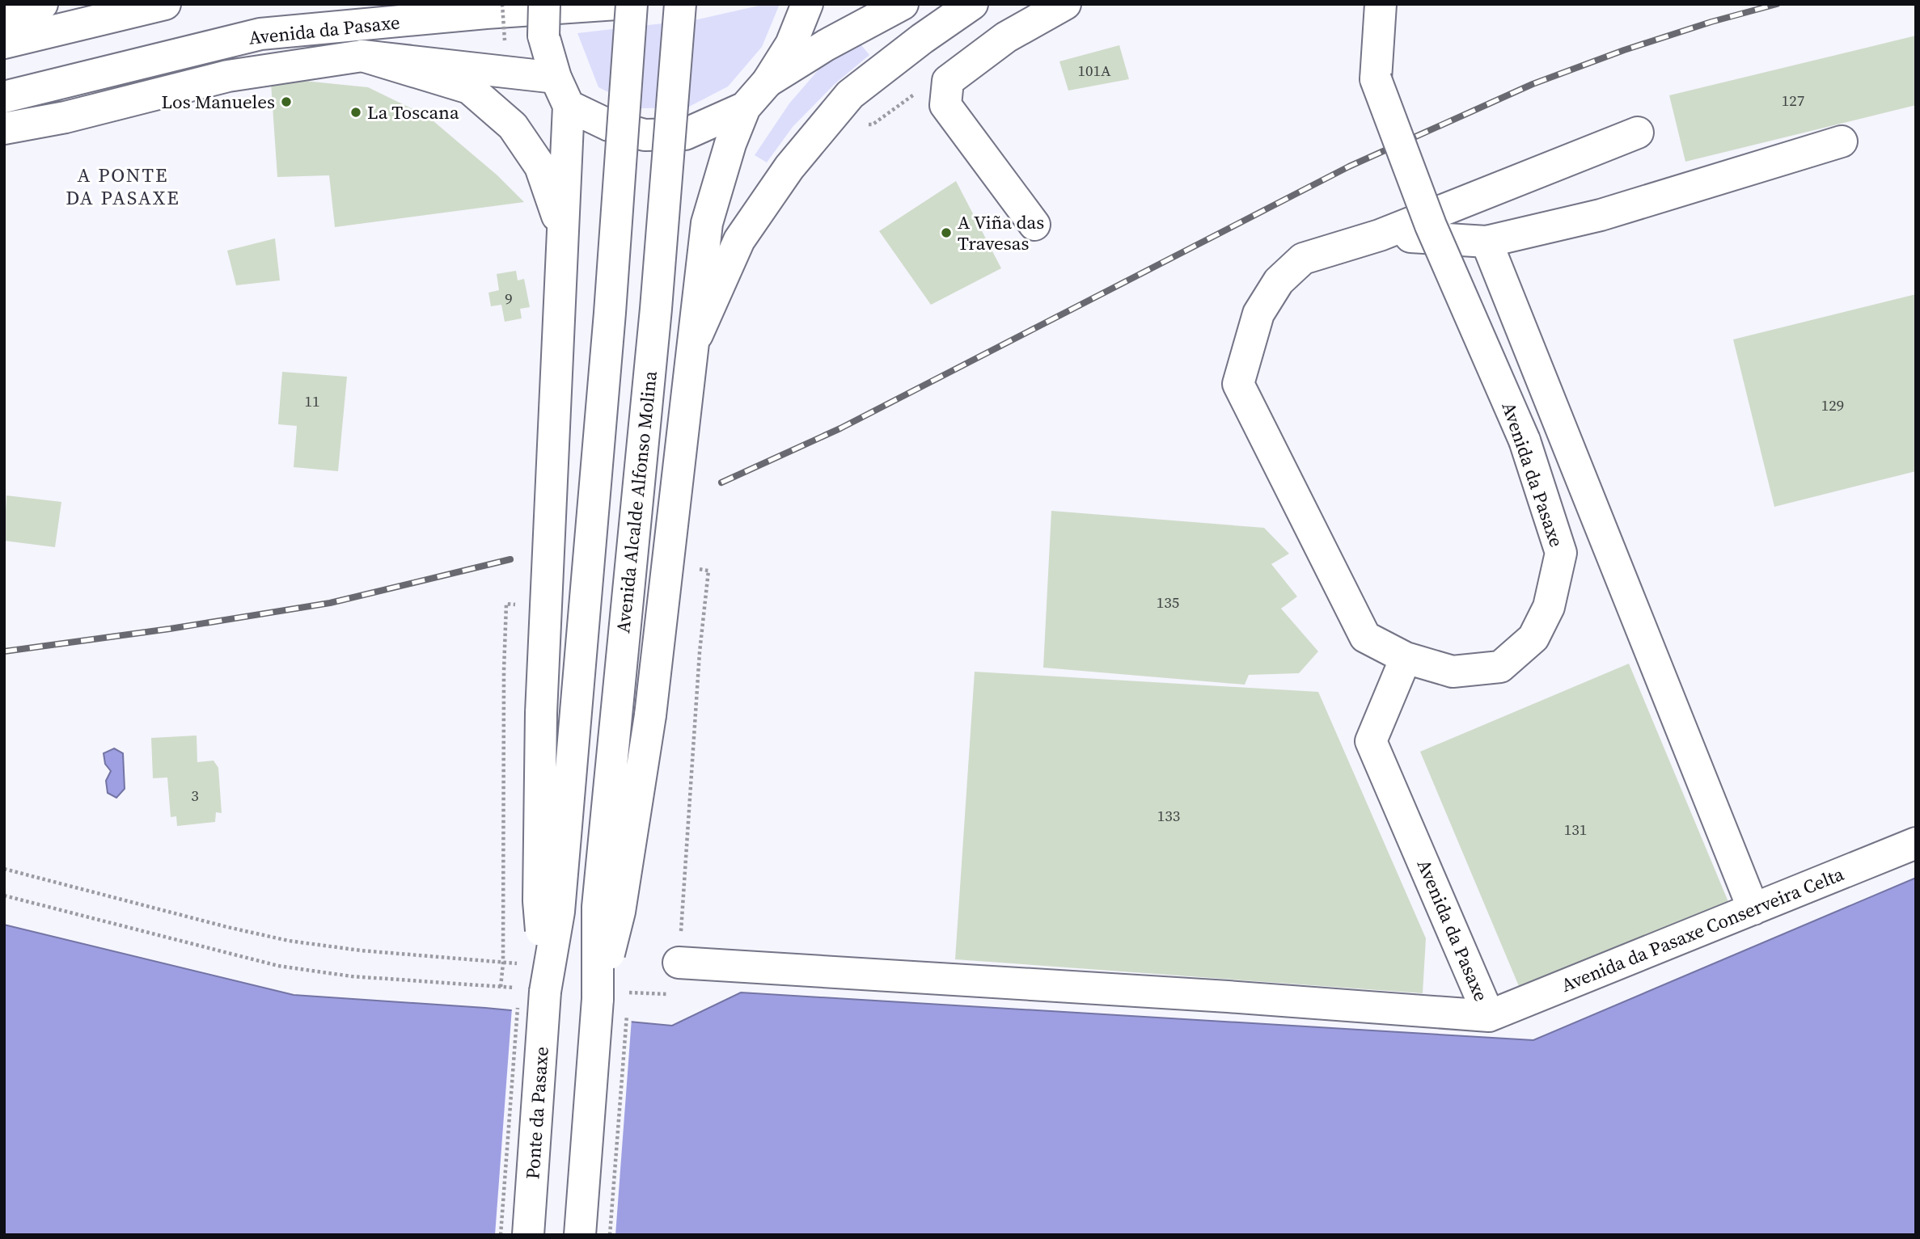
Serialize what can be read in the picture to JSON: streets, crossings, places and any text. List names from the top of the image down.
{
  "streets": {
    "main road": [
      "Avenida da Pasaxe",
      "Avenida Alcalde Alfonso Molina",
      "Avenida da Pasaxe Conserveira Celta",
      "Ponte da Pasaxe"
    ]
  },
  "crossings": [
    ["Avenida da Pasaxe", "Avenida da Pasaxe Conserveira Celta"]
  ],
  "districts": ["A PONTE DA PASAXE"],
  "places": ["Los Manueles", "La Toscana", "A Viña das Travesas"],
  "house_numbers": [
    "101A",
    "127",
    "9",
    "11",
    "129",
    "135",
    "3",
    "133",
    "131"
  ]
}
